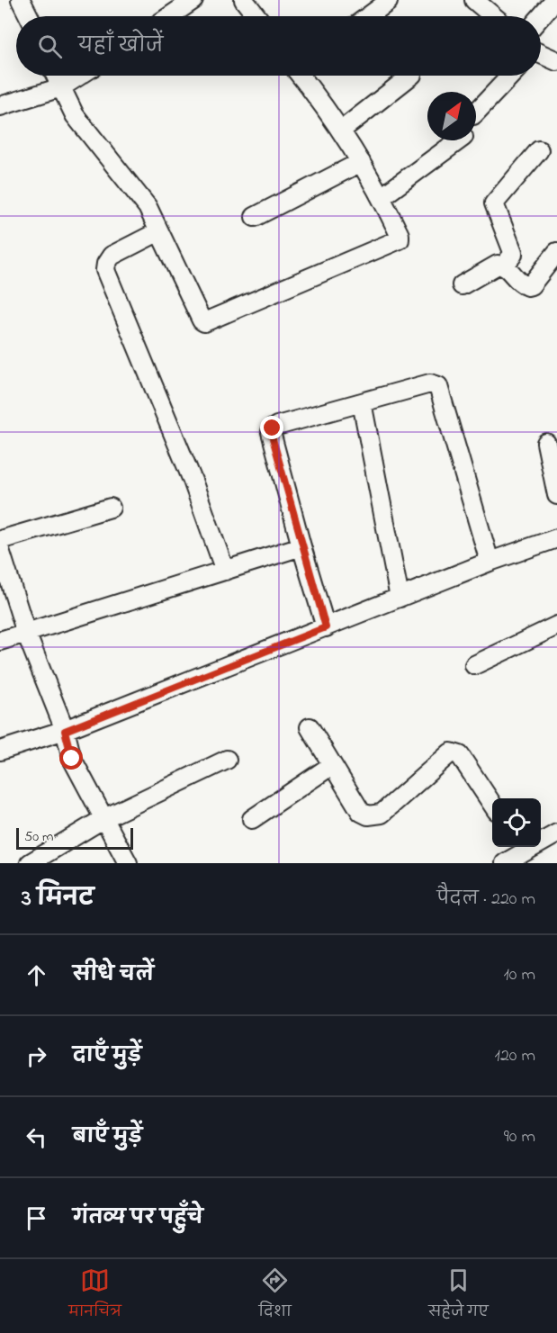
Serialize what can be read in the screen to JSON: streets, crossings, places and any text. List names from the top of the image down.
{
  "scale_bar": "50 m",
  "north": "top right",
  "page": {
    "search": "यहाँ खोजें",
    "scale": "50 m",
    "heading": ["3 मिनट", "पैदल · 220 m"],
    "list": [
      ["सीधे चलें", "10 m"],
      ["दाएँ मुड़ें", "120 m"],
      ["बाएँ मुड़ें", "90 m"],
      "गंतव्य पर पहुँचे"
    ],
    "nav": ["मानचित्र", "दिशा", "सहेजे गए"]
  }
}
